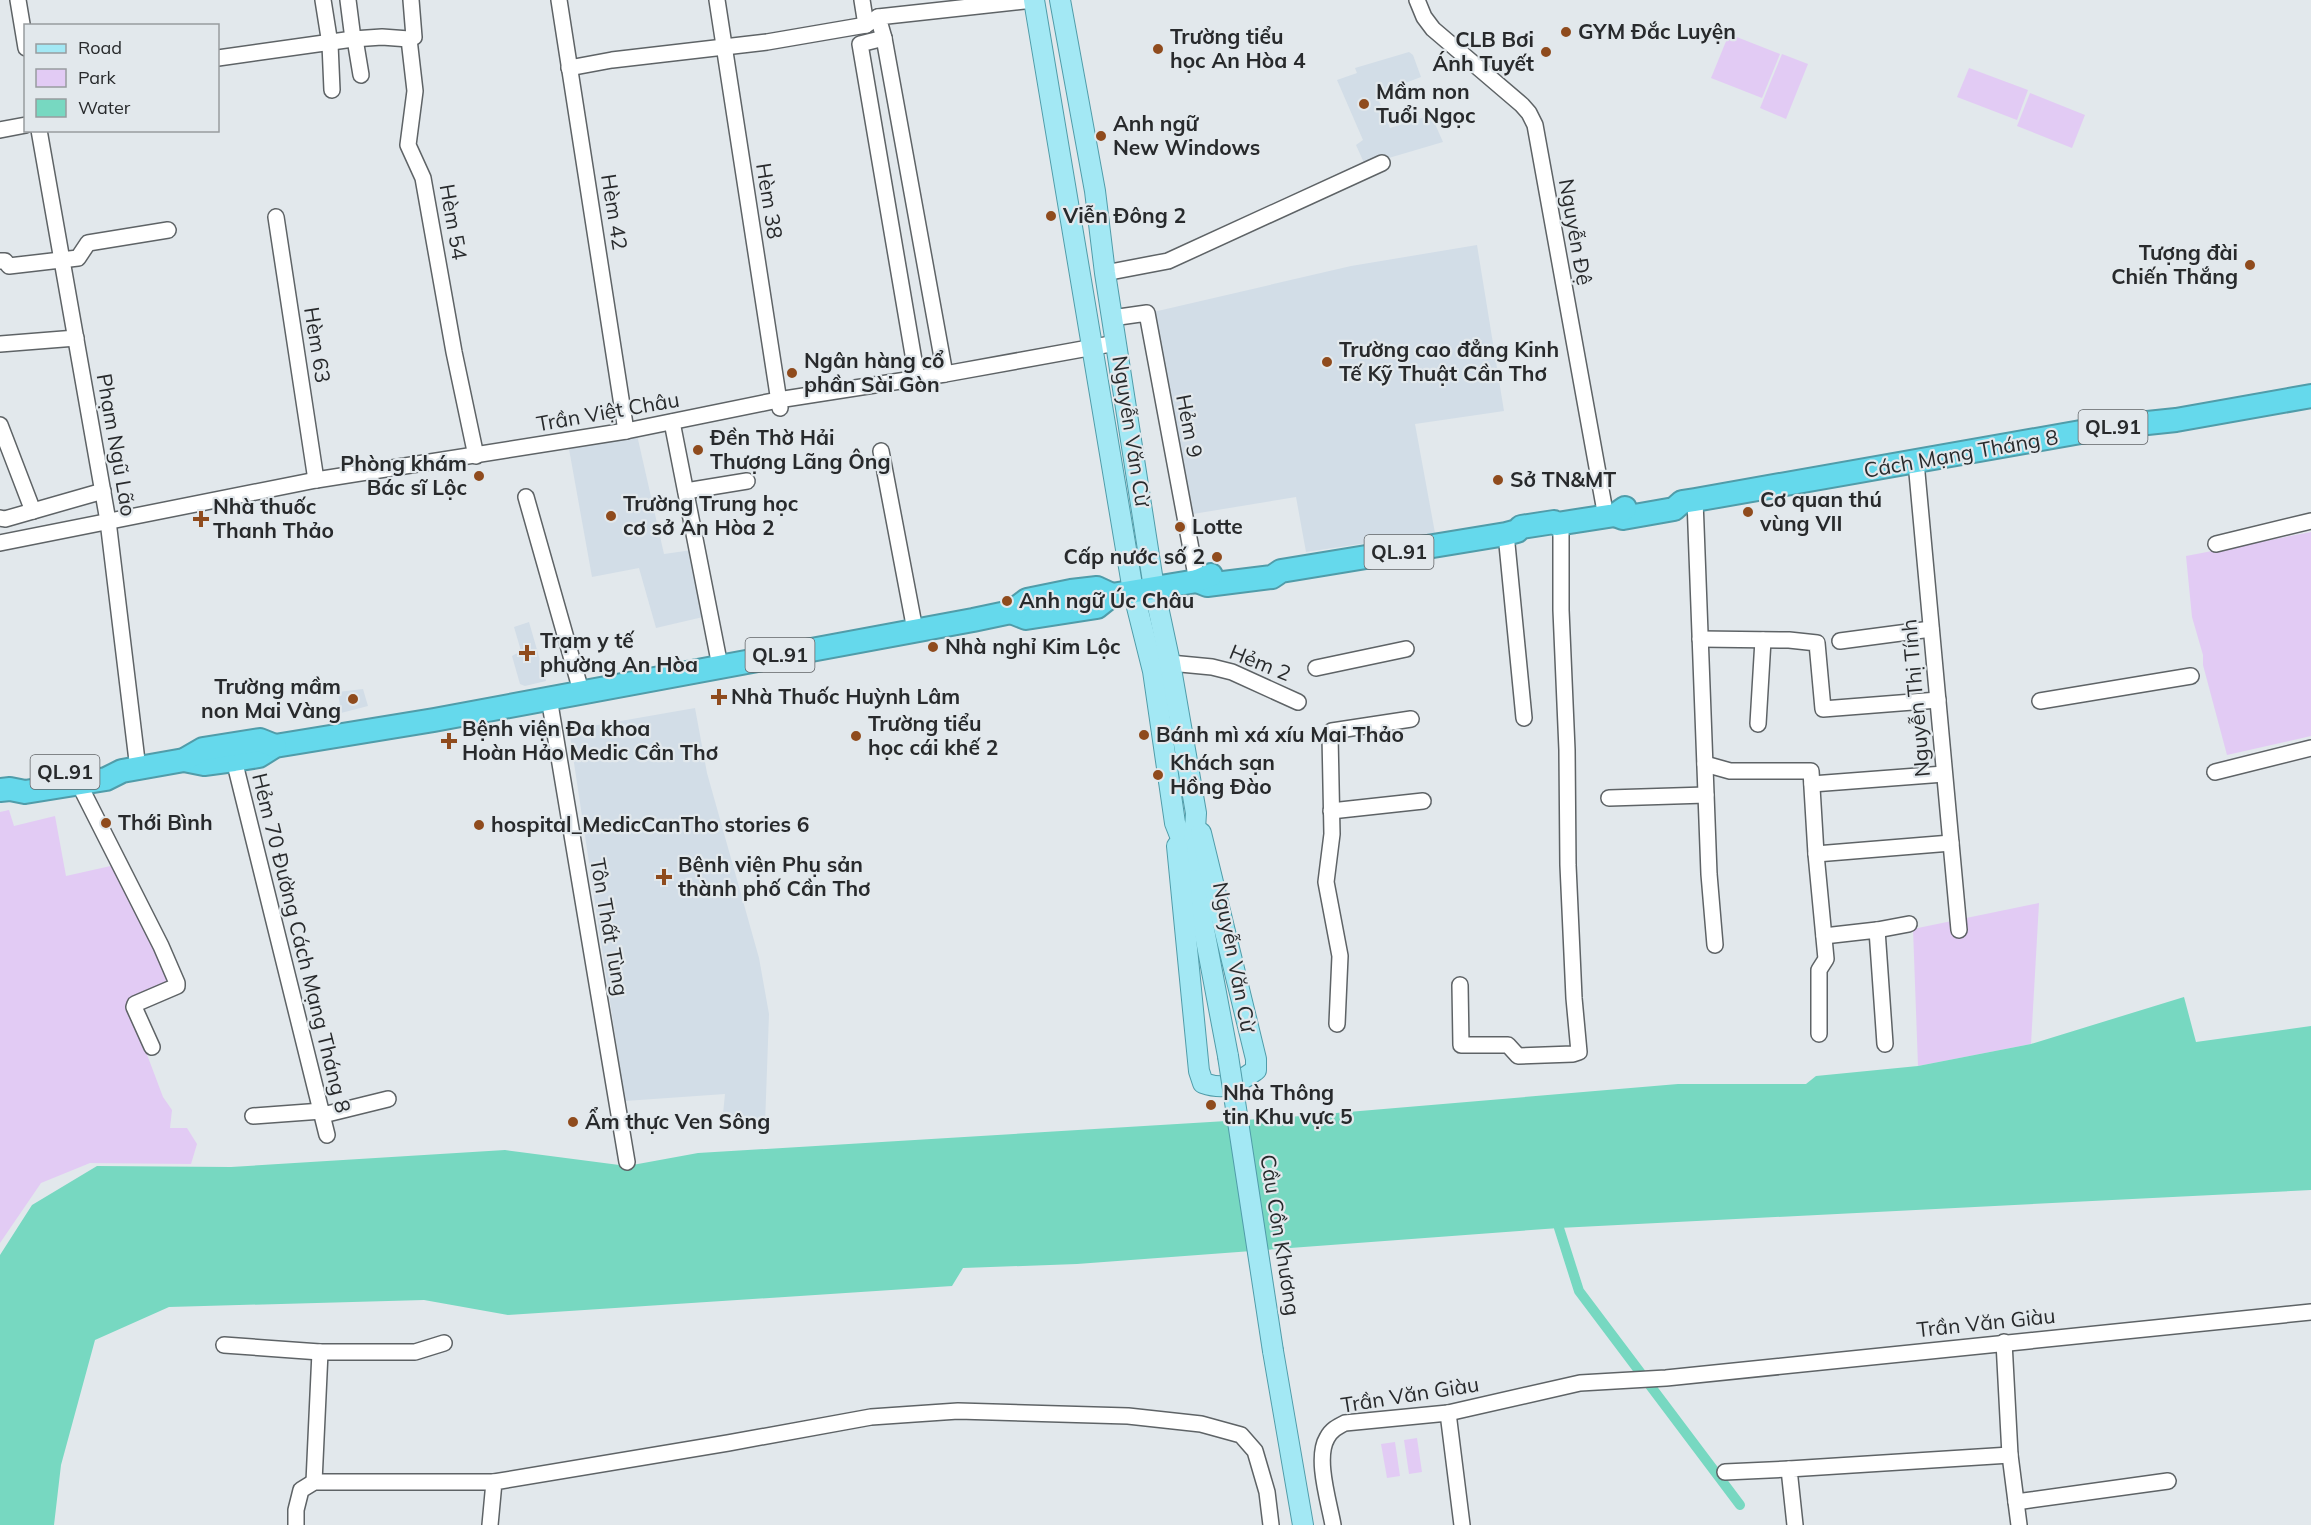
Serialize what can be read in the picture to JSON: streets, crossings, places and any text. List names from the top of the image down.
{
  "streets": {
    "highway": ["QL.91", "Cách Mạng Tháng 8"],
    "main road": ["Nguyễn Văn Cừ", "Cầu Cồn Khương"],
    "street": [
      "Hèm 38",
      "Hèm 42",
      "Hèm 54",
      "Nguyễn Đệ",
      "Hèm 63",
      "Trần Việt Châu",
      "Hẻm 9",
      "Phạm Ngũ Lão",
      "Hẻm 2",
      "Nguyễn Thị Tính",
      "Tôn Thất Tùng",
      "Hẻm 70 Đường Cách Mạng Tháng 8",
      "Trần Văn Giàu"
    ]
  },
  "crossings": [
    ["Hèm 38", "Trần Việt Châu"],
    ["Hèm 42", "Trần Việt Châu"],
    ["Hèm 54", "Trần Việt Châu"],
    ["Nguyễn Đệ", "Cách Mạng Tháng 8"],
    ["Hèm 63", "Trần Việt Châu"],
    ["Trần Việt Châu", "Nguyễn Văn Cừ"],
    ["Trần Việt Châu", "Phạm Ngũ Lão"],
    ["Hẻm 9", "Nguyễn Văn Cừ"],
    ["Hẻm 9", "Cách Mạng Tháng 8"],
    ["Nguyễn Văn Cừ", "Cách Mạng Tháng 8"],
    ["Nguyễn Văn Cừ", "Hẻm 2"],
    ["Nguyễn Văn Cừ", "Cầu Cồn Khương"],
    ["Phạm Ngũ Lão", "Cách Mạng Tháng 8"],
    ["Cách Mạng Tháng 8", "Nguyễn Thị Tính"],
    ["Cách Mạng Tháng 8", "Tôn Thất Tùng"],
    ["Cách Mạng Tháng 8", "Hẻm 70 Đường Cách Mạng Tháng 8"]
  ],
  "places": {
    "other": [
      "GYM Đắc Luyện",
      "Trường tiểu học An Hòa 4",
      "CLB Bơi Ánh Tuyết",
      "Mầm non Tuổi Ngọc",
      "Anh ngữ New Windows",
      "Viễn Đông 2",
      "Tượng đài Chiến Thắng",
      "Trường cao đẳng Kinh Tế Kỹ Thuật Cần Thơ",
      "Ngân hàng cổ phần Sài Gòn",
      "Đền Thờ Hải Thượng Lãng Ông",
      "Phòng khám Bác sĩ Lộc",
      "Sở TN&MT",
      "Cơ quan thú vùng VII",
      "Trường Trung học cơ sở An Hòa 2",
      "Lotte",
      "Cấp nước số 2",
      "Anh ngữ Úc Châu",
      "Nhà nghỉ Kim Lộc",
      "Trường mầm non Mai Vàng",
      "Bánh mì xá xíu Mai Thảo",
      "Trường tiểu học cái khế 2",
      "Khách sạn Hồng Đào",
      "Thới Bình",
      "hospital_MedicCanTho stories 6",
      "Nhà Thông tin Khu vực 5",
      "Ẩm thực Ven Sông"
    ],
    "health": [
      "Nhà thuốc Thanh Thảo",
      "Trạm y tế phường An Hòa",
      "Nhà Thuốc Huỳnh Lâm",
      "Bệnh viện Đa khoa Hoàn Hảo Medic Cần Thơ",
      "Bệnh viện Phụ sản thành phố Cần Thơ"
    ]
  },
  "legend": ["Road", "Park", "Water"]
}
